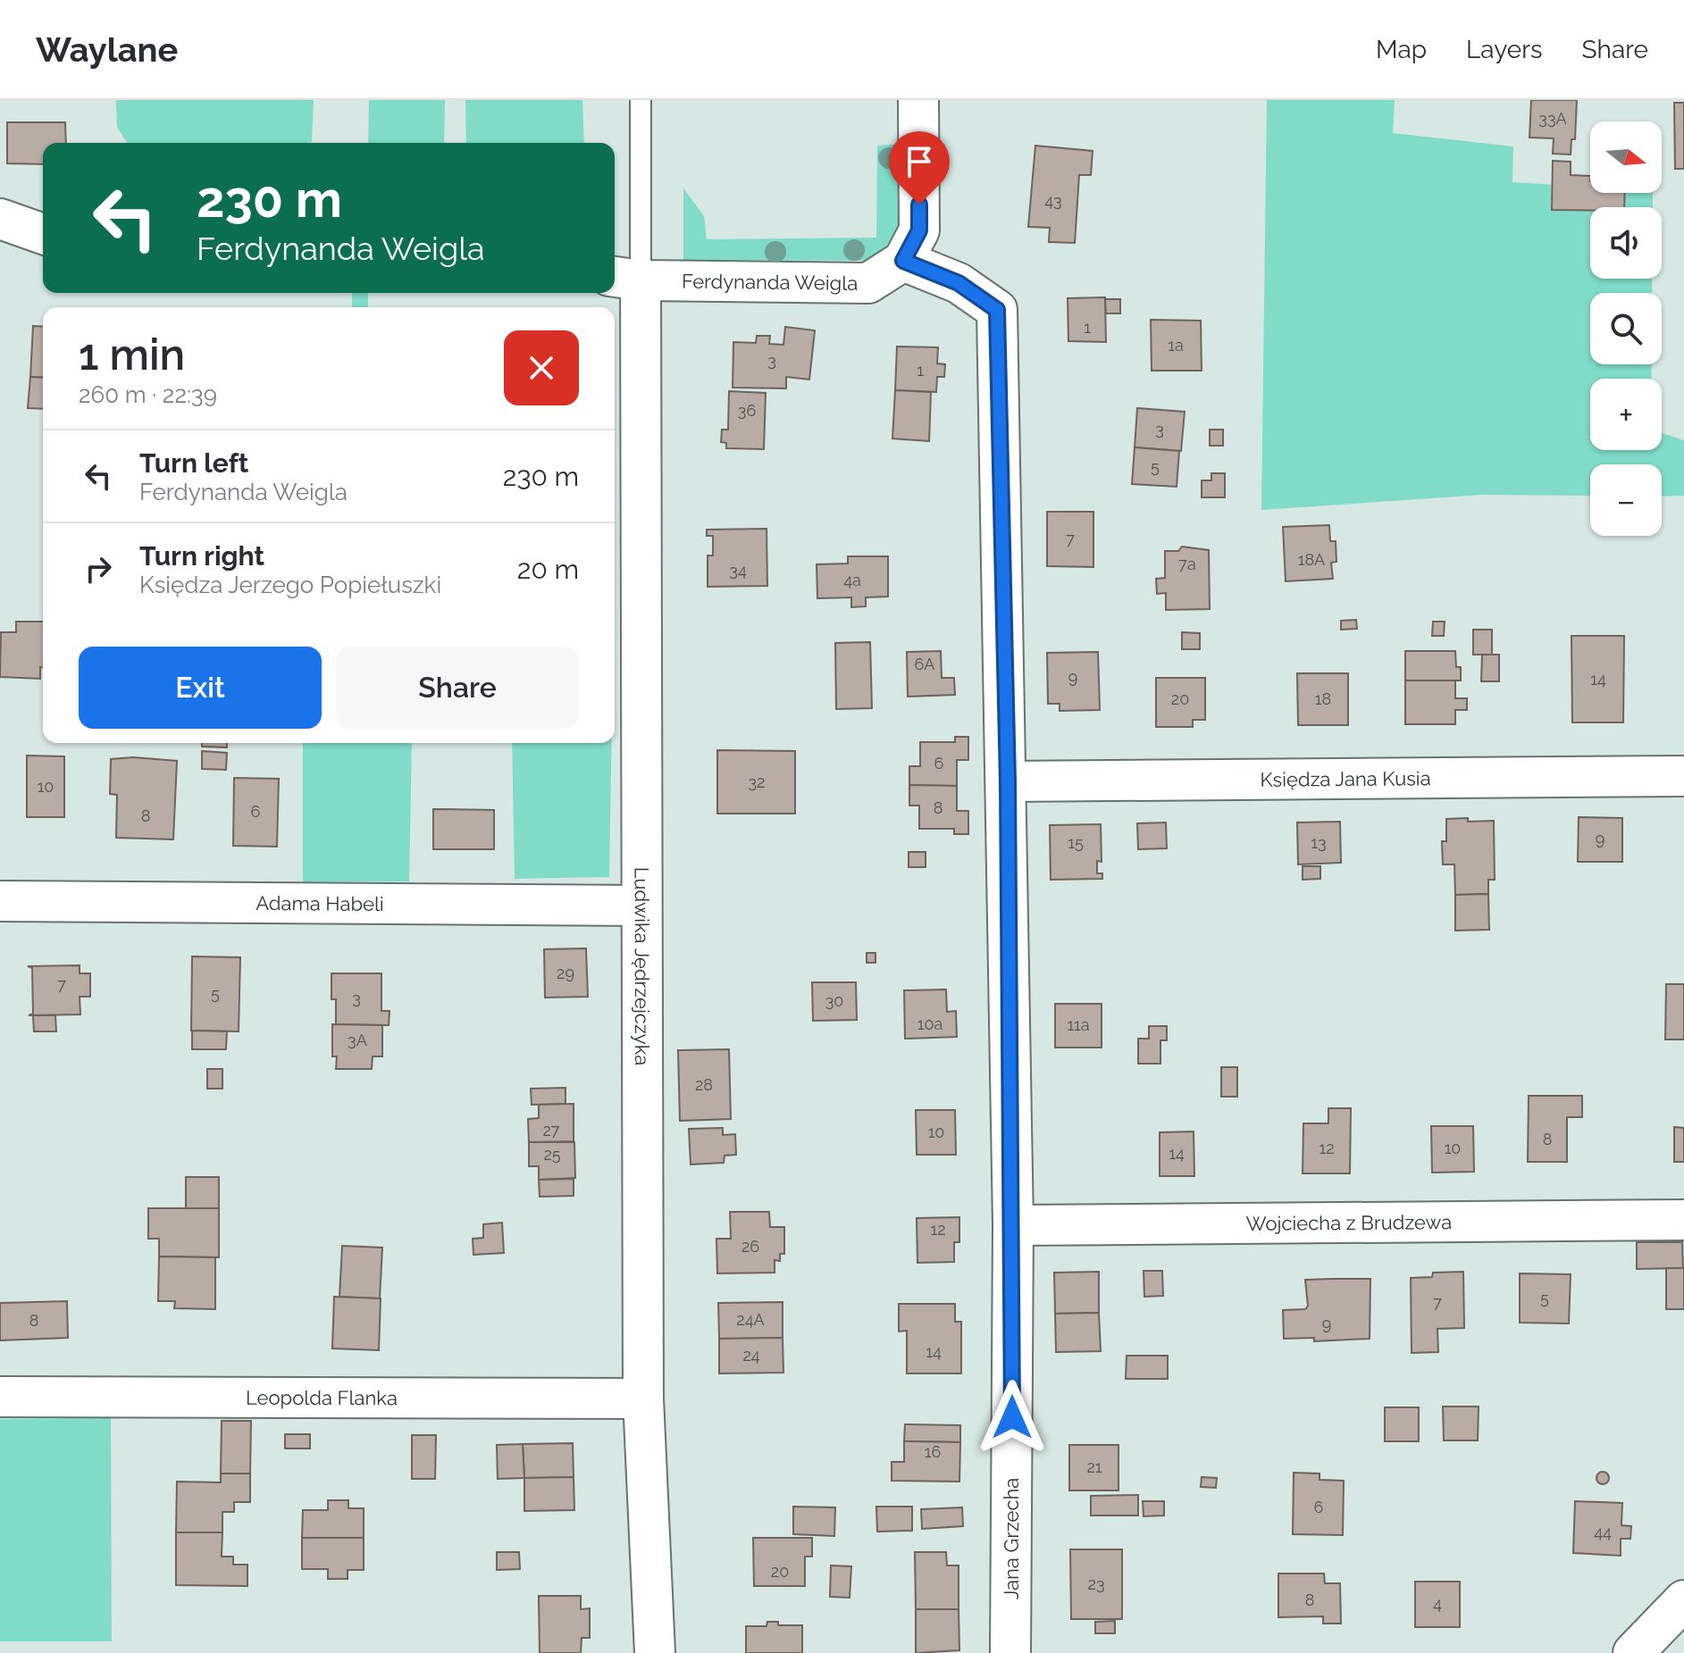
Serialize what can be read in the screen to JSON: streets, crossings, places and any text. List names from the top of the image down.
{
  "streets": {
    "street": [
      "Ferdynanda Weigla",
      "Księdza Jana Kusia",
      "Adama Habeli",
      "Ludwika Jędrzejczyka",
      "Wojciecha z Brudzewa",
      "Leopolda Flanka",
      "Jana Grzecha"
    ]
  },
  "crossings": [
    ["Ferdynanda Weigla", "Jana Grzecha"],
    ["Księdza Jana Kusia", "Jana Grzecha"],
    ["Adama Habeli", "Ludwika Jędrzejczyka"],
    ["Ludwika Jędrzejczyka", "Leopolda Flanka"],
    ["Wojciecha z Brudzewa", "Jana Grzecha"]
  ],
  "house_numbers": [
    "33A",
    "43",
    "1",
    "1a",
    "3",
    "1",
    "36",
    "3",
    "5",
    "7",
    "18A",
    "7a",
    "34",
    "4a",
    "6A",
    "9",
    "14",
    "20",
    "18",
    "6",
    "32",
    "10",
    "8",
    "6",
    "8",
    "9",
    "15",
    "13",
    "29",
    "7",
    "5",
    "3",
    "30",
    "10a",
    "11a",
    "3A",
    "28",
    "27",
    "10",
    "8",
    "12",
    "10",
    "14",
    "25",
    "12",
    "26",
    "5",
    "7",
    "24A",
    "8",
    "9",
    "14",
    "24",
    "16",
    "21",
    "6",
    "44",
    "20",
    "23",
    "8",
    "4"
  ],
  "north": "right",
  "page": {
    "header": "Waylane",
    "nav": ["Map", "Layers", "Share"],
    "map_buttons": ["+", "−"],
    "turn": ["230 m", "Ferdynanda Weigla"],
    "heading": ["1 min", "260 m · 22:39"],
    "list": [
      {
        "name": "Turn left",
        "note": "Ferdynanda Weigla",
        "value": "230 m"
      },
      {
        "name": "Turn right",
        "note": "Księdza Jerzego Popiełuszki",
        "value": "20 m"
      }
    ],
    "buttons": ["Exit", "Share"]
  }
}
